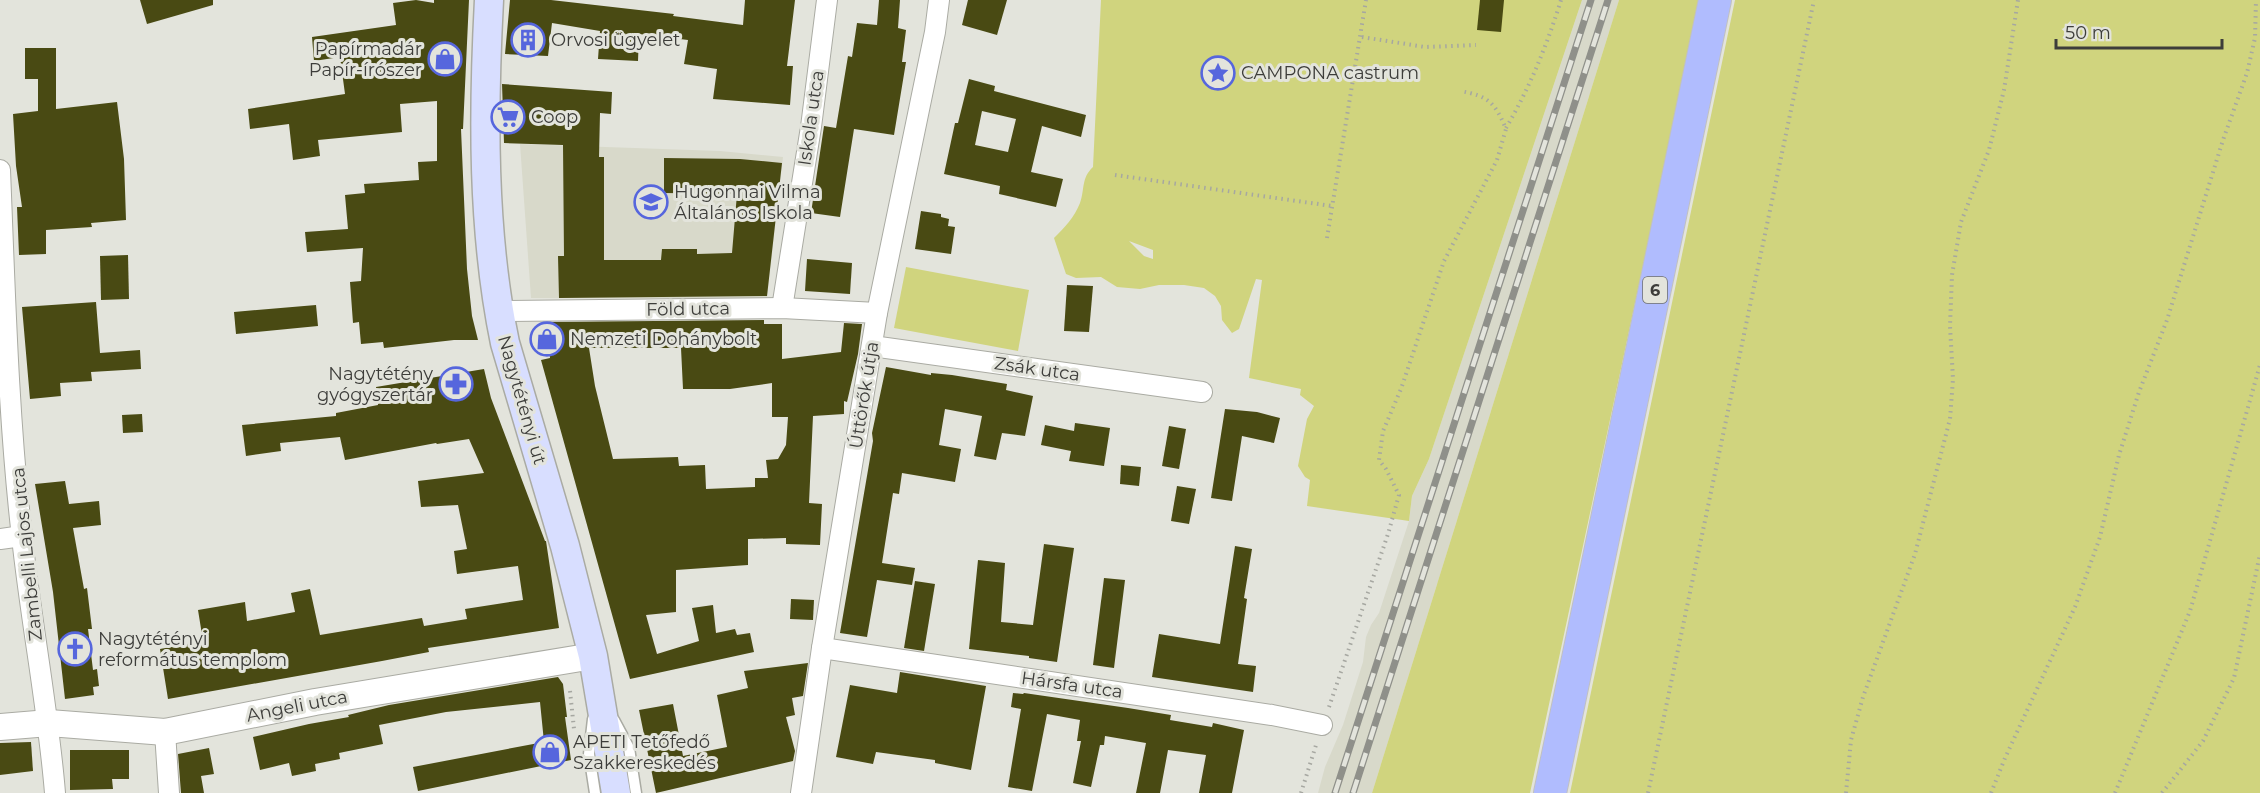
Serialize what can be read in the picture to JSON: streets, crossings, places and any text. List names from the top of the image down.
{
  "streets": {
    "main road": ["6", "Nagytétényi út"],
    "street": [
      "Iskola utca",
      "Föld utca",
      "Zsák utca",
      "Úttörők útja",
      "Zambelli Lajos utca",
      "Hársfa utca",
      "Angeli utca"
    ]
  },
  "crossings": [
    ["Iskola utca", "Föld utca"],
    ["Föld utca", "Úttörők útja"],
    ["Föld utca", "Nagytétényi út"],
    ["Zsák utca", "Úttörők útja"],
    ["Úttörők útja", "Hársfa utca"],
    ["Nagytétényi út", "Angeli utca"],
    ["Zambelli Lajos utca", "Angeli utca"]
  ],
  "places": {
    "building": ["Orvosi ügyelet"],
    "shop": ["Papírmadár Papír-írószer", "Nemzeti Dohánybolt", "APETI Tetőfedő Szakkereskedés"],
    "place": ["CAMPONA castrum"],
    "supermarket": ["Coop"],
    "school or university": ["Hugonnai Vilma Általános Iskola"],
    "pharmacy": ["Nagytétény gyógyszertár"],
    "church": ["Nagytétényi református templom"]
  },
  "scale_bar": "50 m"
}
